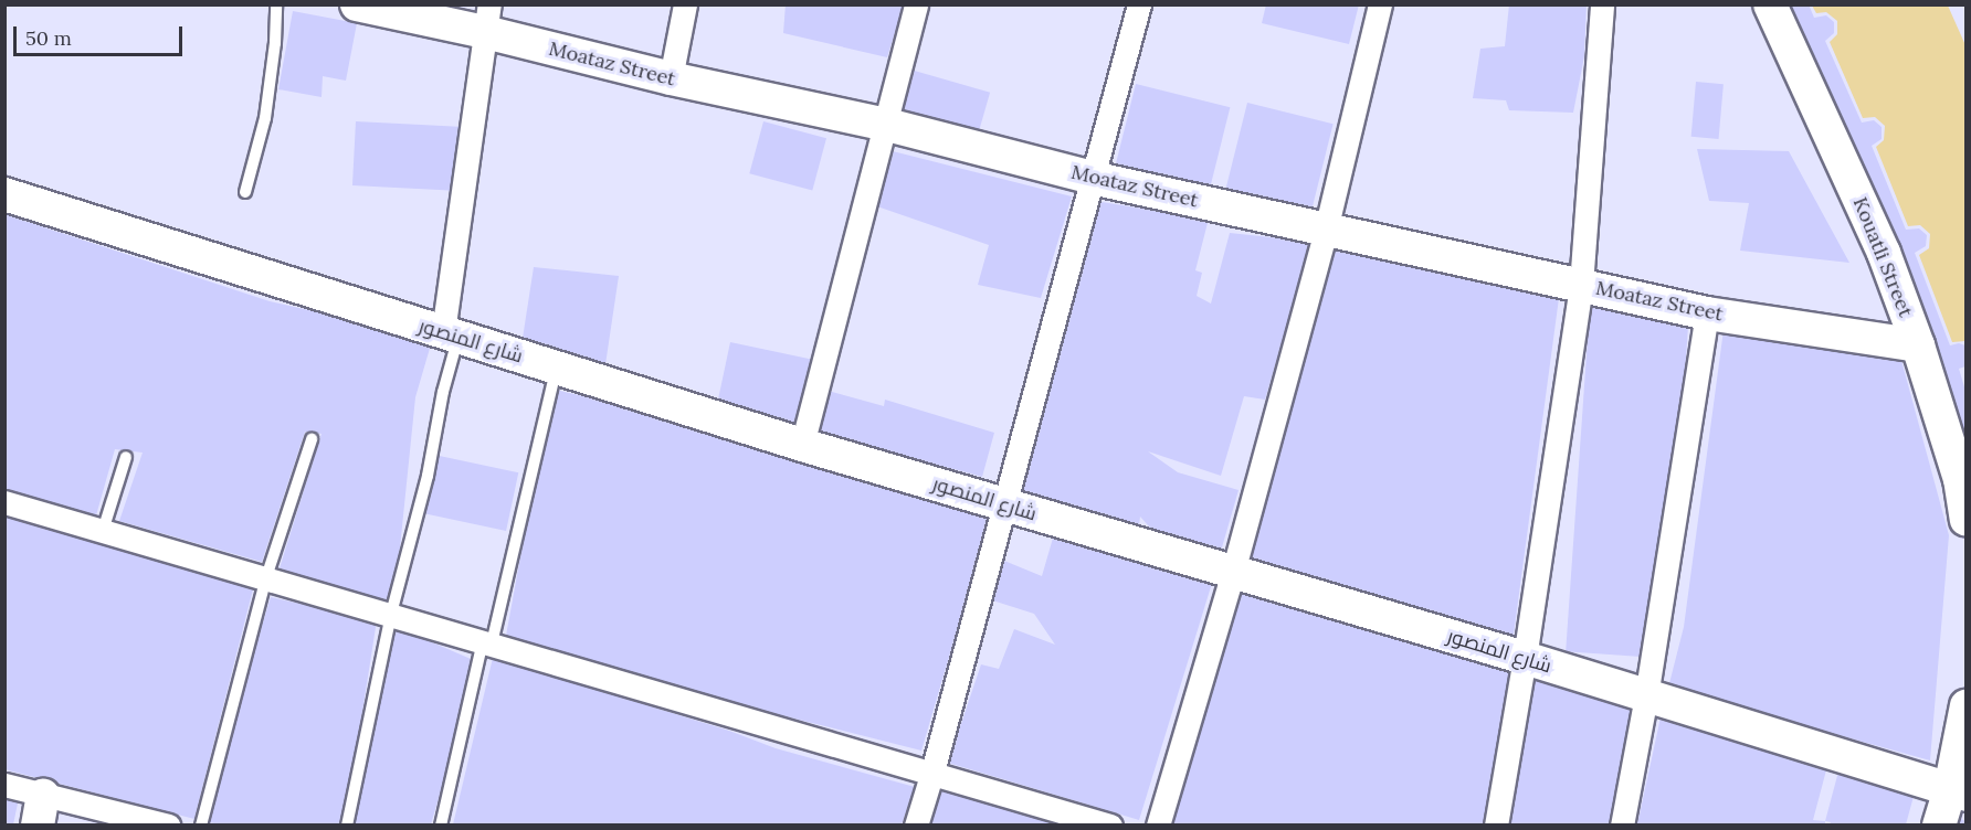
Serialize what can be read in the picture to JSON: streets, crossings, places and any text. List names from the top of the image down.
{
  "streets": {
    "street": ["Moataz Street", "Kouatli Street", "شارع المنصور"]
  },
  "crossings": [
    ["Moataz Street", "Kouatli Street"]
  ],
  "scale_bar": "50 m"
}
